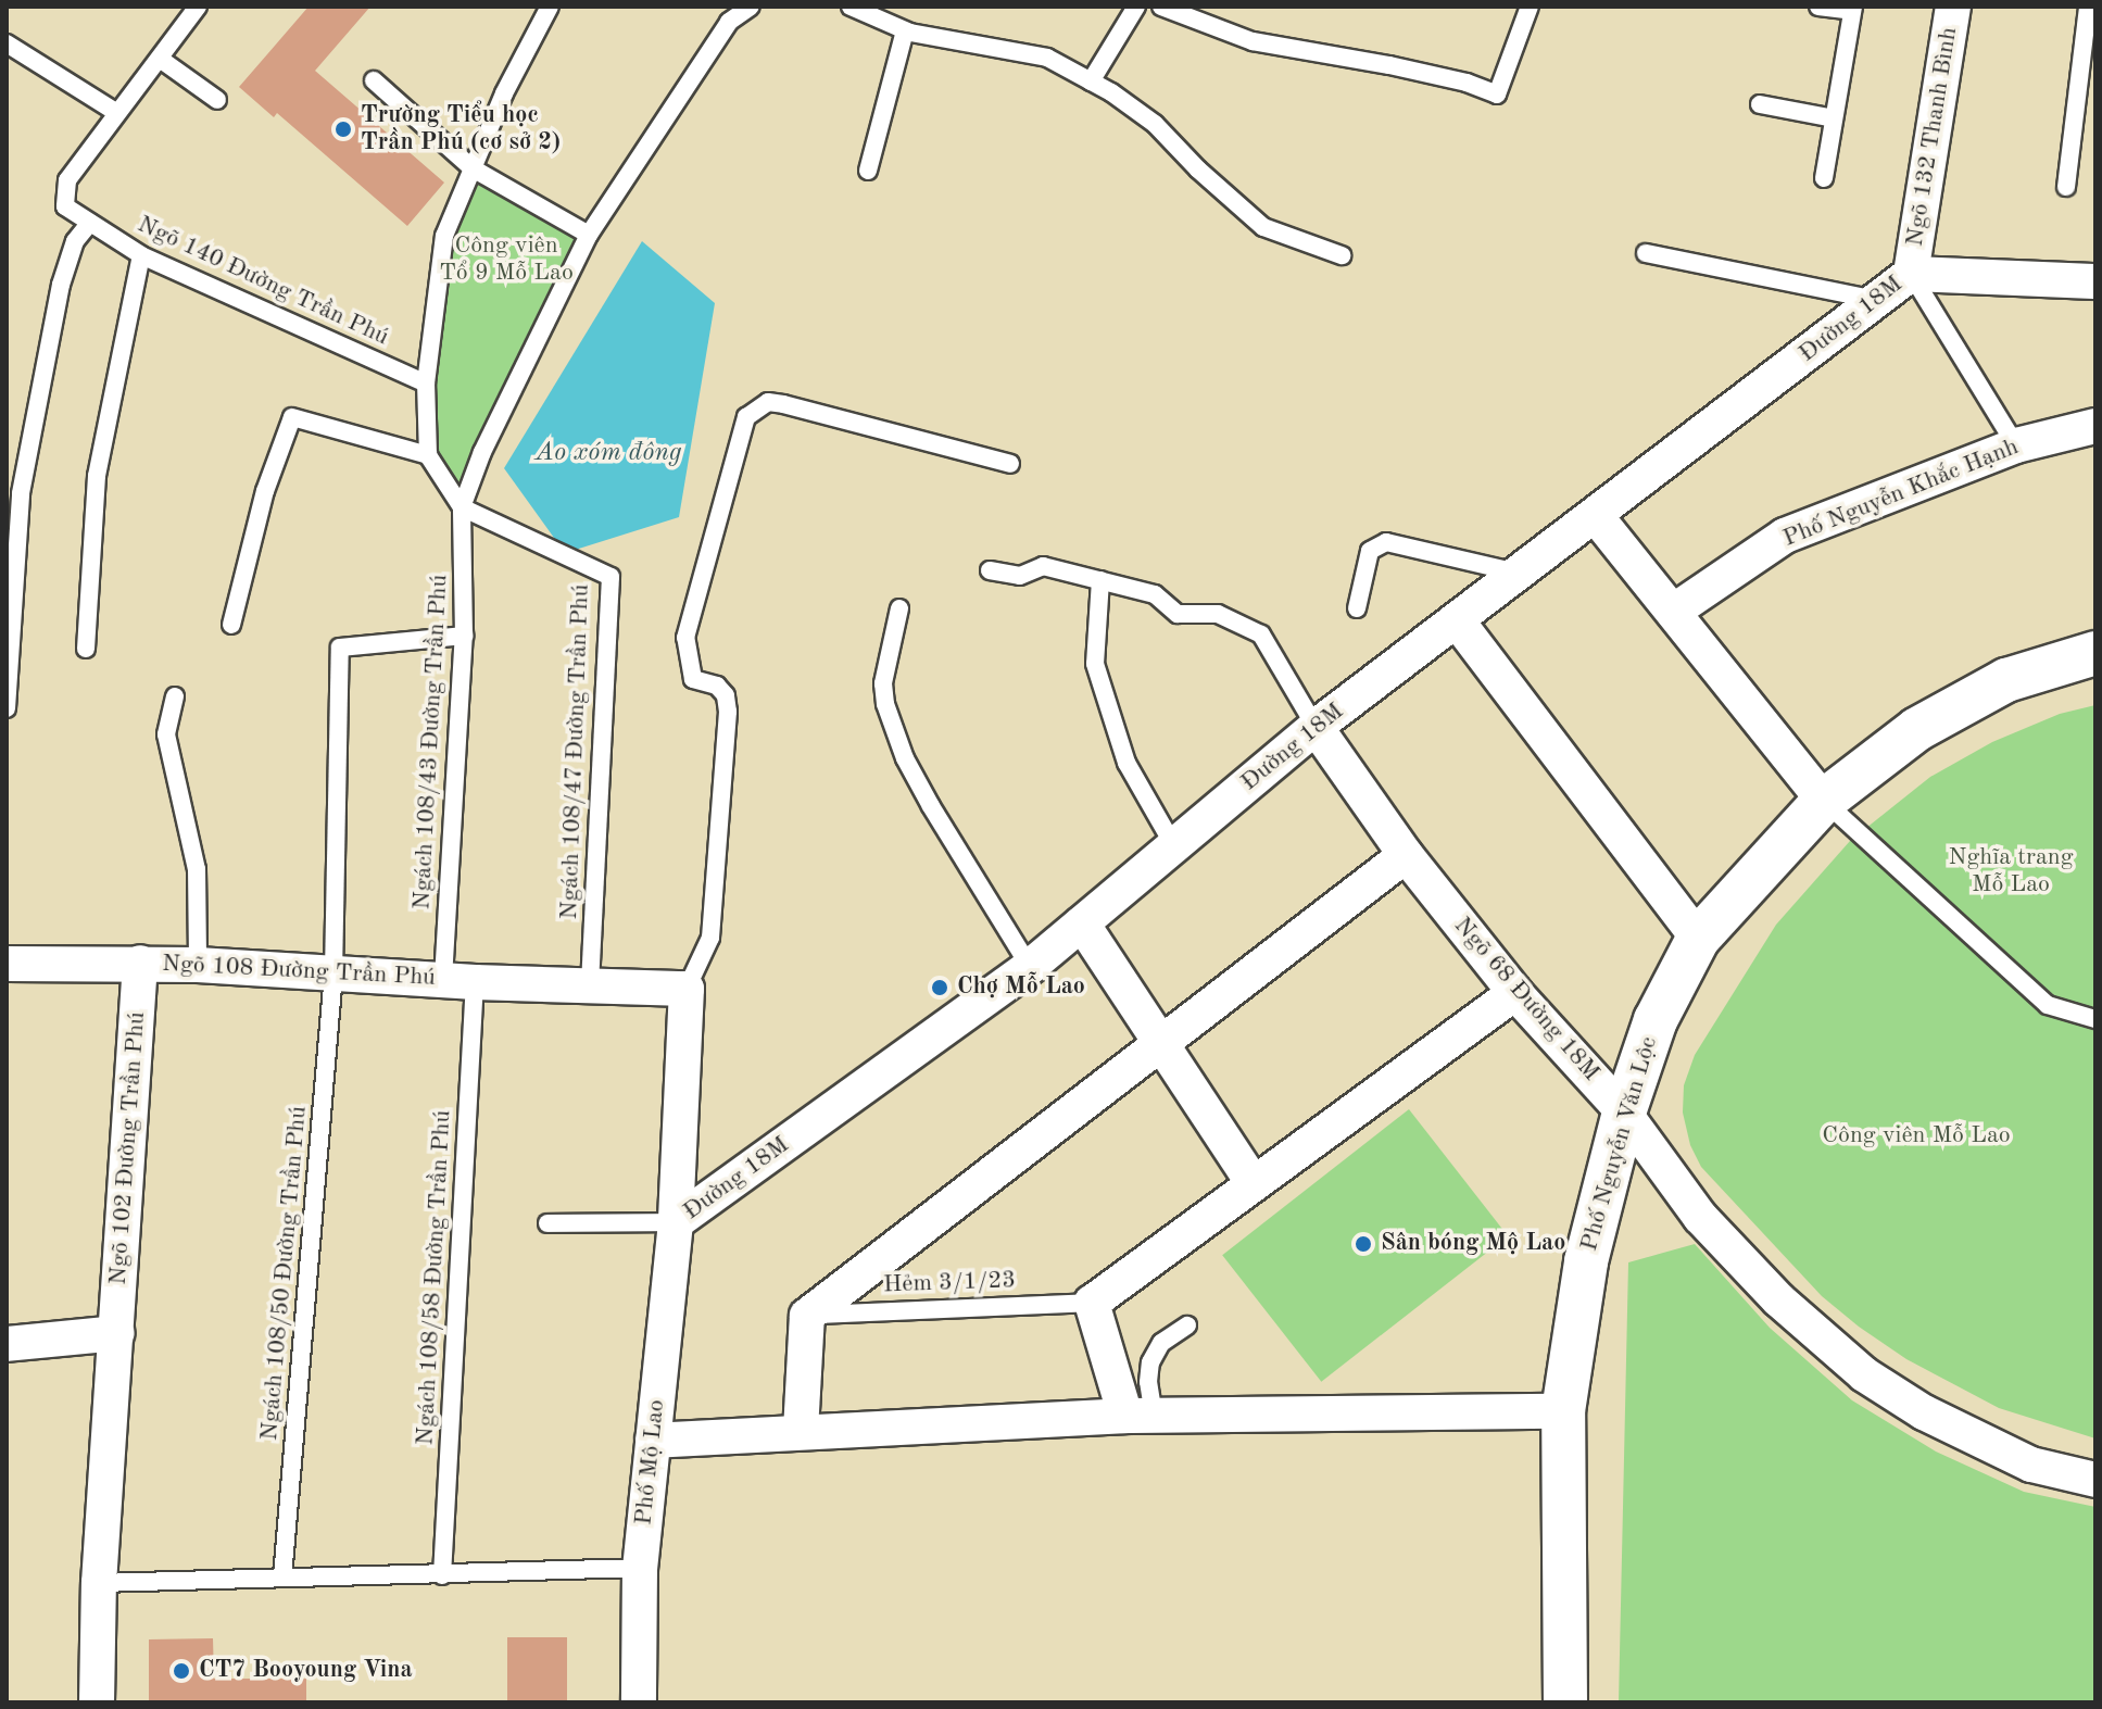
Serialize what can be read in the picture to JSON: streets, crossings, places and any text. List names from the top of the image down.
{
  "streets": {
    "street": [
      "Ngõ 132 Thanh Bình",
      "Đường 18M",
      "Phố Nguyễn Khắc Hạnh",
      "Ngõ 108 Đường Trần Phú",
      "Ngõ 68 Đường 18M",
      "Phố Nguyễn Văn Lộc",
      "Ngõ 102 Đường Trần Phú",
      "Phố Mộ Lao"
    ],
    "lane": [
      "Ngõ 140 Đường Trần Phú",
      "Ngách 108/43 Đường Trần Phú",
      "Ngách 108/47 Đường Trần Phú",
      "Ngách 108/50 Đường Trần Phú",
      "Ngách 108/58 Đường Trần Phú",
      "Hẻm 3/1/23"
    ]
  },
  "crossings": [
    ["Ngõ 132 Thanh Bình", "Đường 18M"],
    ["Ngõ 132 Thanh Bình", "Phố Nguyễn Khắc Hạnh"],
    ["Đường 18M", "Ngõ 68 Đường 18M"],
    ["Đường 18M", "Phố Mộ Lao"],
    ["Ngách 108/43 Đường Trần Phú", "Ngách 108/47 Đường Trần Phú"],
    ["Ngách 108/43 Đường Trần Phú", "Ngõ 108 Đường Trần Phú"],
    ["Ngách 108/43 Đường Trần Phú", "Ngách 108/50 Đường Trần Phú"],
    ["Ngách 108/43 Đường Trần Phú", "Ngách 108/58 Đường Trần Phú"],
    ["Ngách 108/47 Đường Trần Phú", "Ngõ 108 Đường Trần Phú"],
    ["Ngõ 108 Đường Trần Phú", "Ngõ 102 Đường Trần Phú"],
    ["Ngõ 108 Đường Trần Phú", "Ngách 108/50 Đường Trần Phú"],
    ["Ngõ 108 Đường Trần Phú", "Ngách 108/58 Đường Trần Phú"],
    ["Ngõ 108 Đường Trần Phú", "Phố Mộ Lao"],
    ["Ngõ 68 Đường 18M", "Phố Nguyễn Văn Lộc"]
  ],
  "water": ["Ao xóm đông"],
  "parks": ["Công viên Tổ 9 Mỗ Lao", "Nghĩa trang Mỗ Lao", "Công viên Mỗ Lao"],
  "places": [
    "Trường Tiểu học Trần Phú (cơ sở 2)",
    "Chợ Mỗ Lao",
    "Sân bóng Mộ Lao",
    "CT7 Booyoung Vina"
  ]
}
